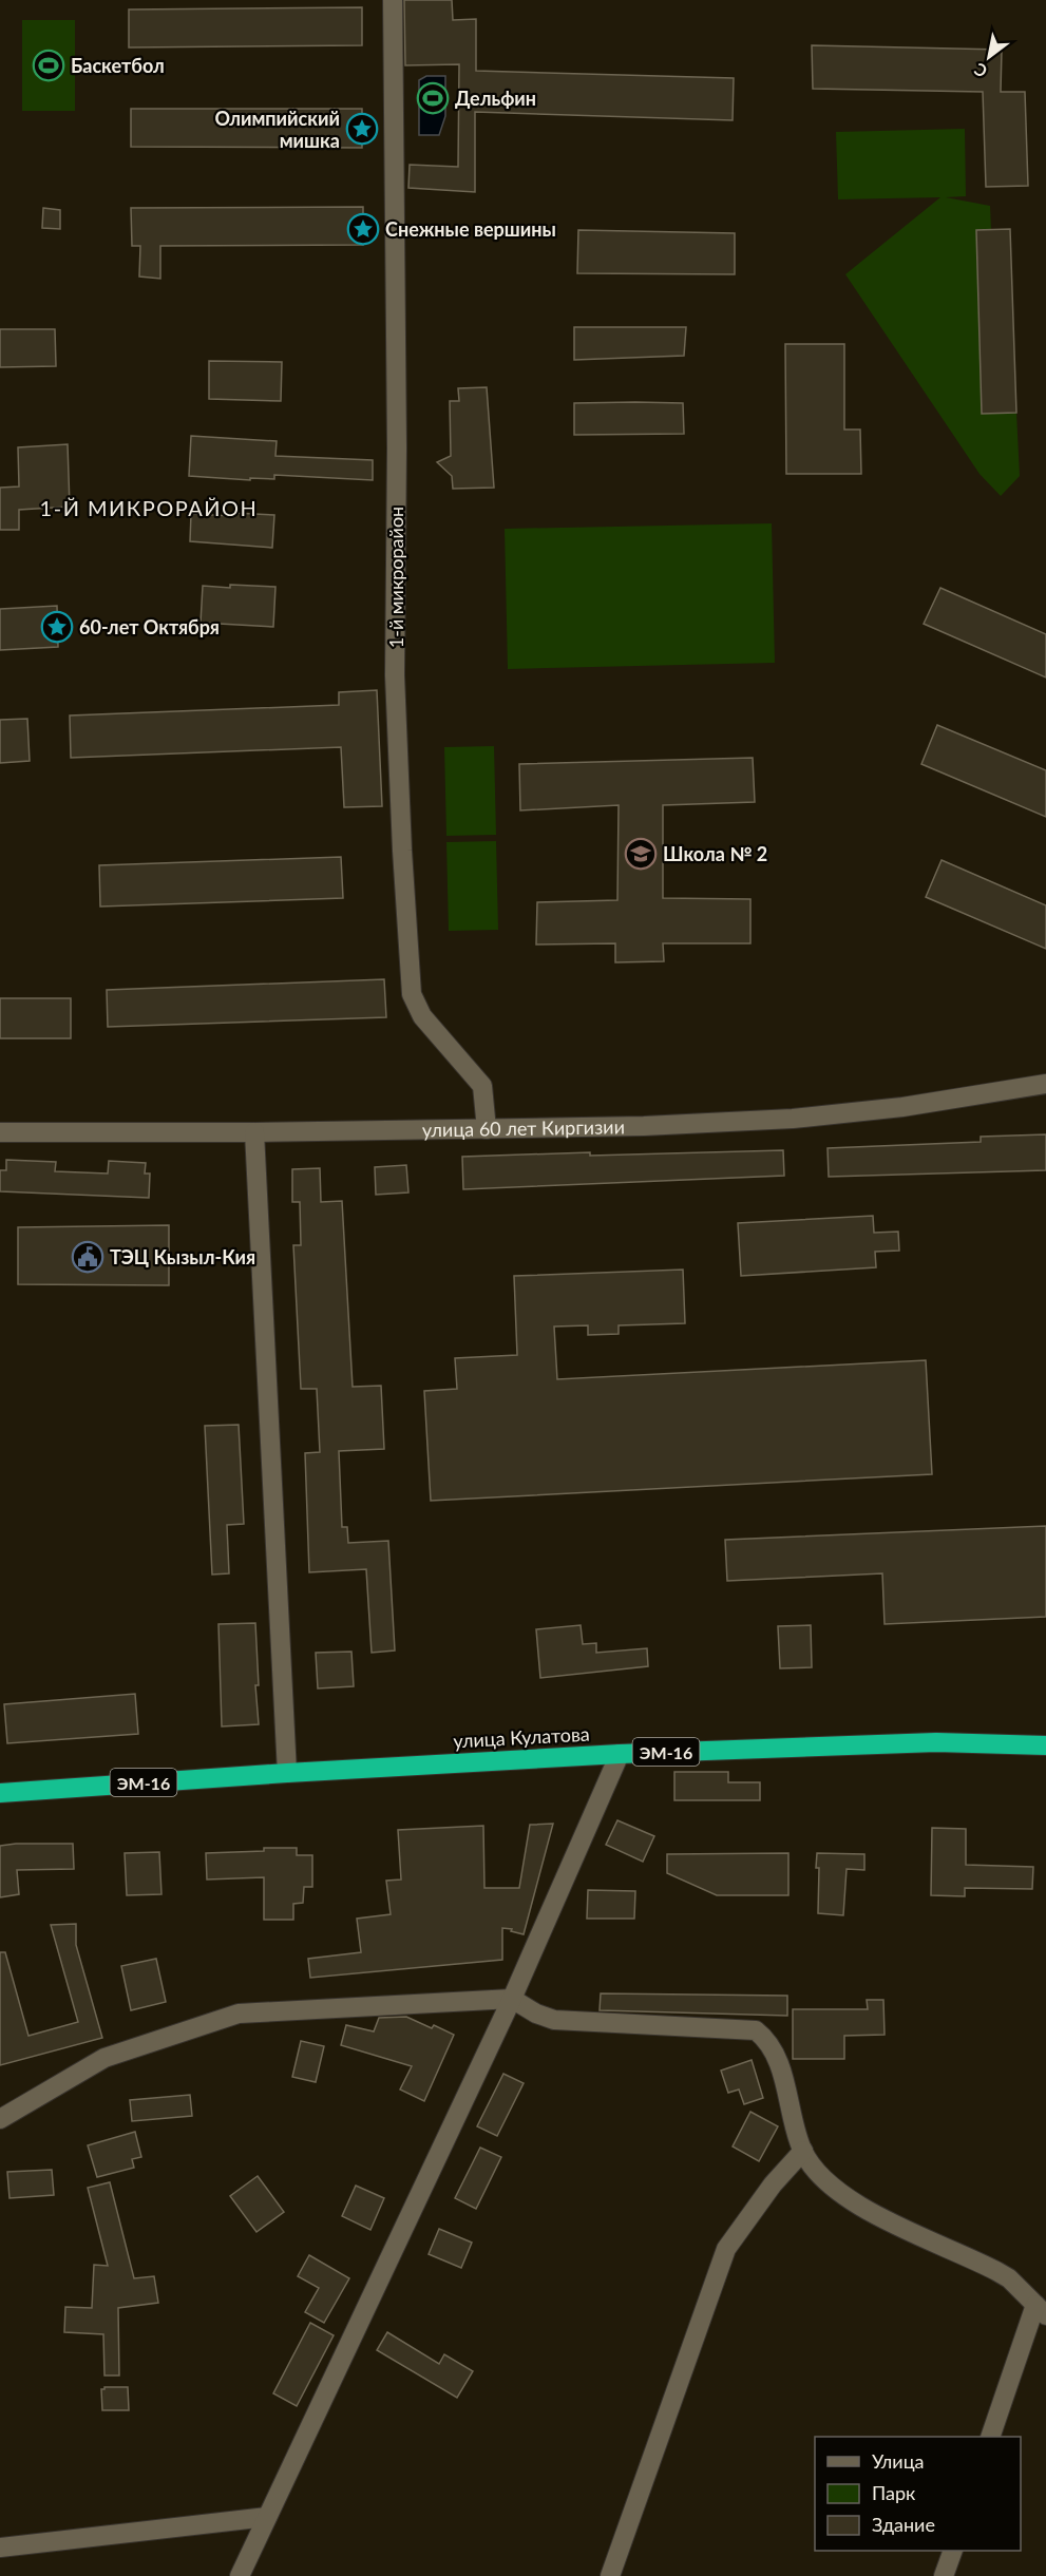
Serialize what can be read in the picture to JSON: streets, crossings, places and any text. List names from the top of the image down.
{
  "streets": {
    "highway": ["улица Кулатова", "ЭМ-16"],
    "street": ["1-й микрорайон", "улица 60 лет Киргизии"]
  },
  "crossings": [
    ["1-й микрорайон", "улица 60 лет Киргизии"]
  ],
  "districts": ["1-Й МИКРОРАЙОН"],
  "places": {
    "sports": ["Баскетбол", "Дельфин"],
    "place": ["Олимпийский мишка", "Снежные вершины", "60-лет Октября"],
    "school or university": ["Школа № 2"],
    "public building": ["ТЭЦ Кызыл-Кия"]
  },
  "legend": ["Улица", "Парк", "Здание"],
  "north": "bottom left"
}
